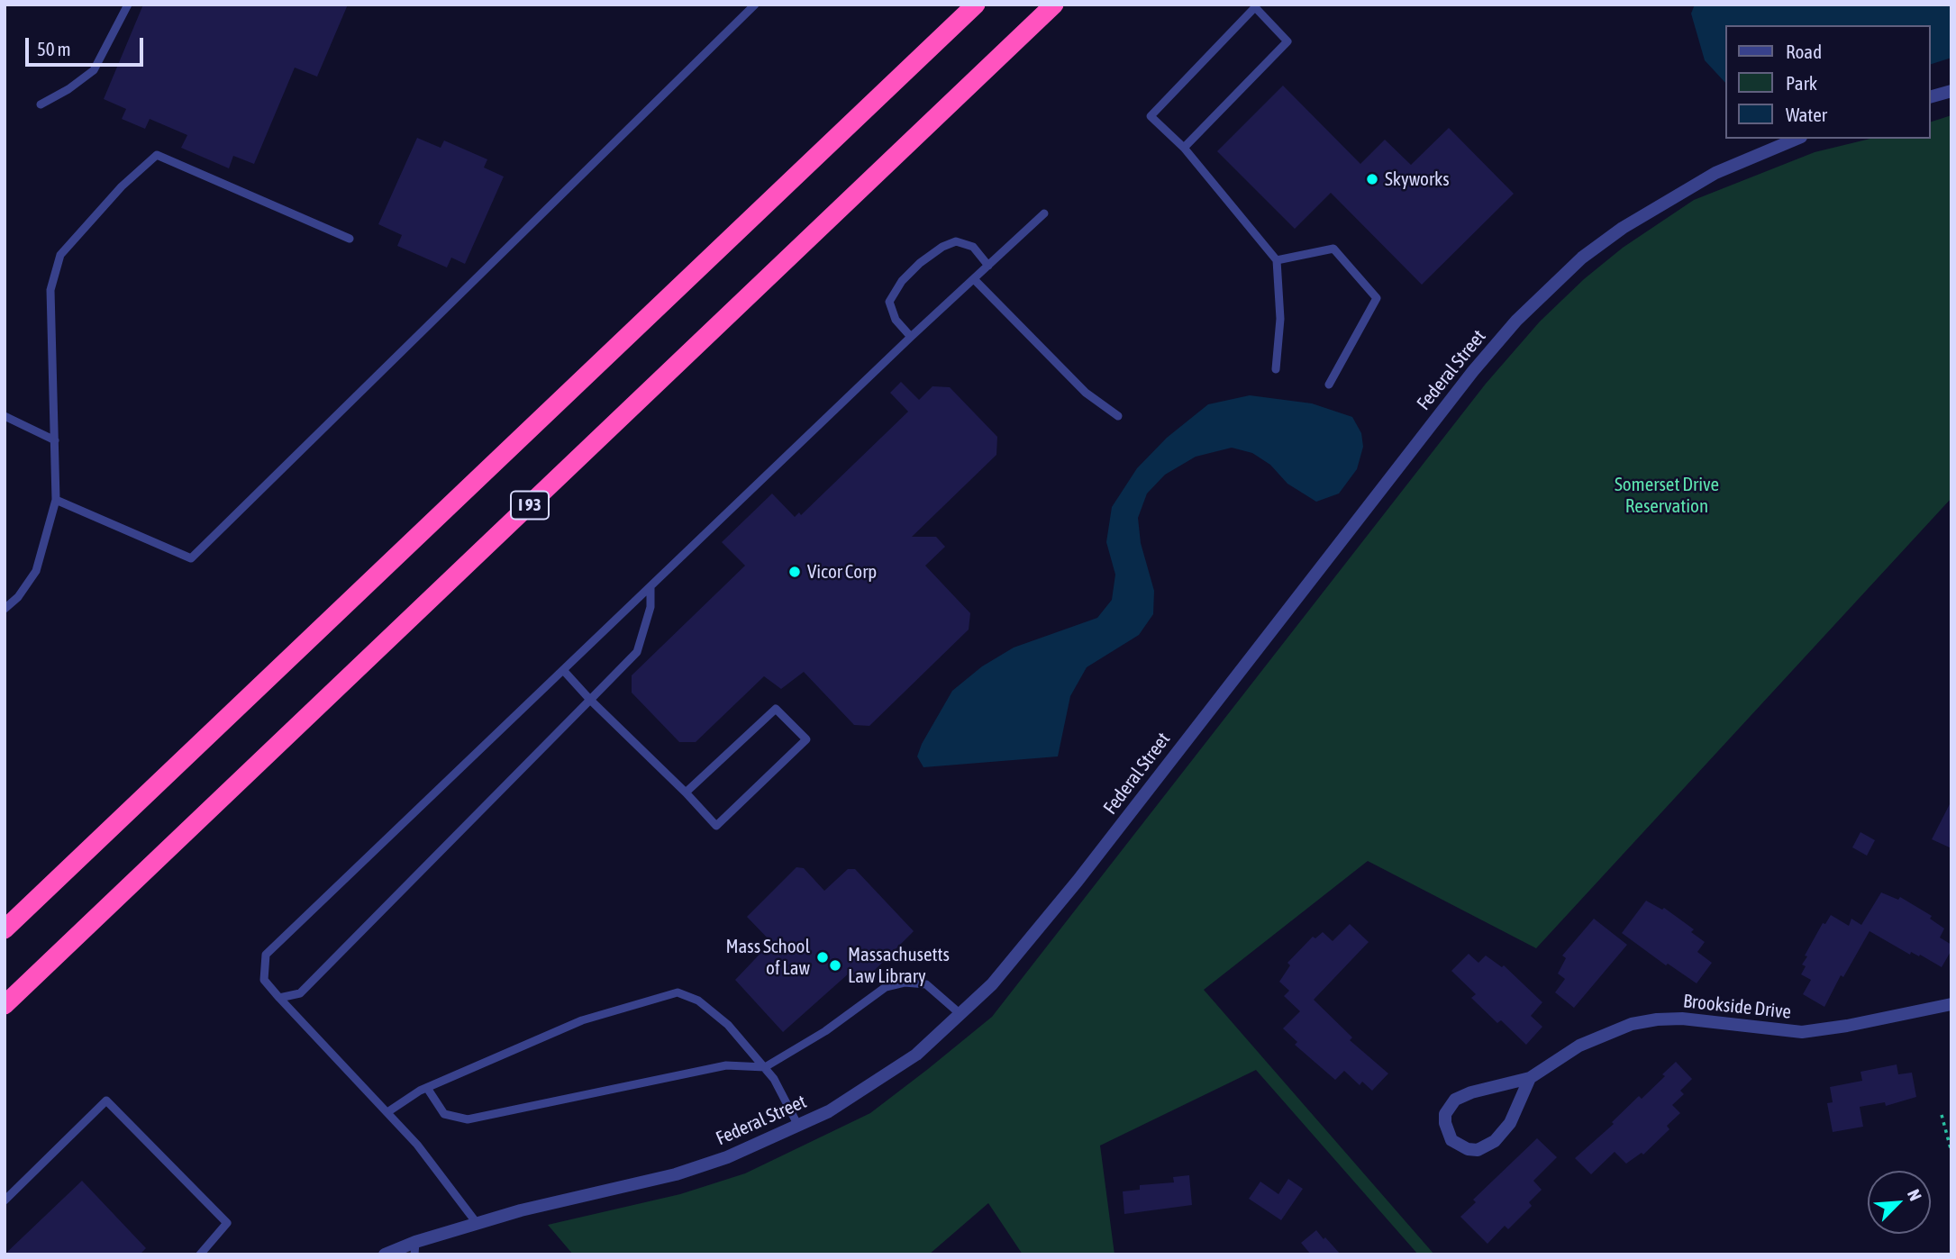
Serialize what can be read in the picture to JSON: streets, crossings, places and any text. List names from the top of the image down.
{
  "streets": {
    "highway": ["I 93"],
    "street": ["Federal Street", "Brookside Drive"]
  },
  "parks": ["Somerset Drive Reservation"],
  "places": [
    "Skyworks",
    "Vicor Corp",
    "Mass School of Law",
    "Massachusetts Law Library"
  ],
  "legend": ["Road", "Park", "Water"],
  "scale_bar": "50 m",
  "north": "top right"
}
